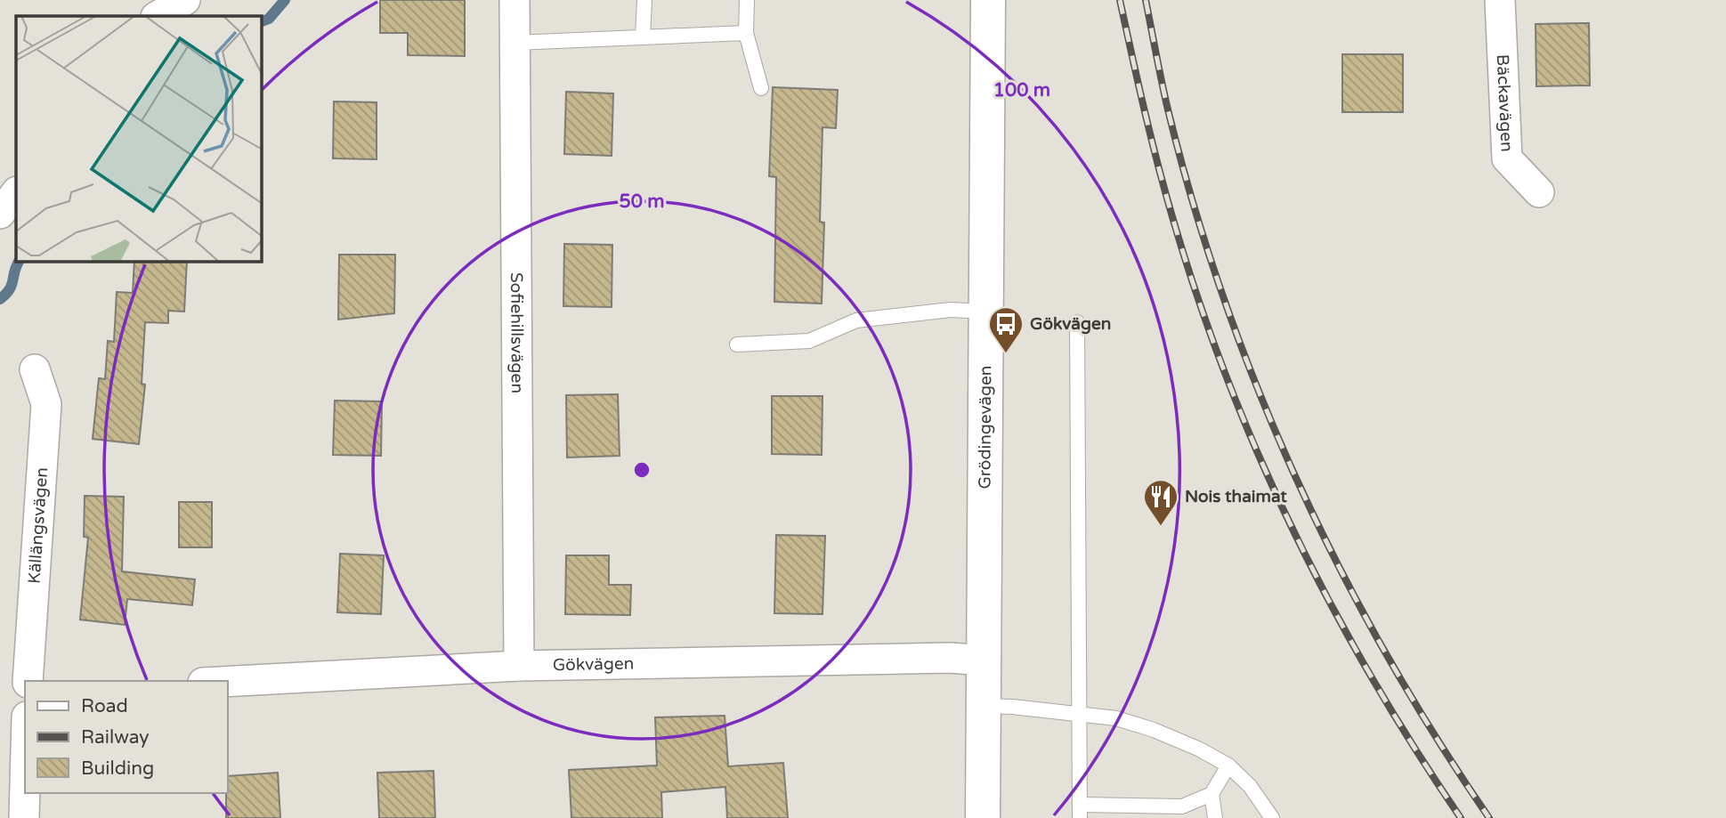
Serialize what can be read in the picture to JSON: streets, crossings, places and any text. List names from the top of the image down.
{
  "streets": {
    "street": [
      "Bäckavägen",
      "Sofiehillsvägen",
      "Grödingevägen",
      "Källängsvägen",
      "Gökvägen"
    ]
  },
  "crossings": [
    ["Sofiehillsvägen", "Gökvägen"],
    ["Grödingevägen", "Gökvägen"]
  ],
  "places": {
    "bus stop": ["Gökvägen"],
    "restaurant": ["Nois thaimat"]
  },
  "legend": ["Road", "Railway", "Building"],
  "rings": ["100 m", "50 m"]
}
